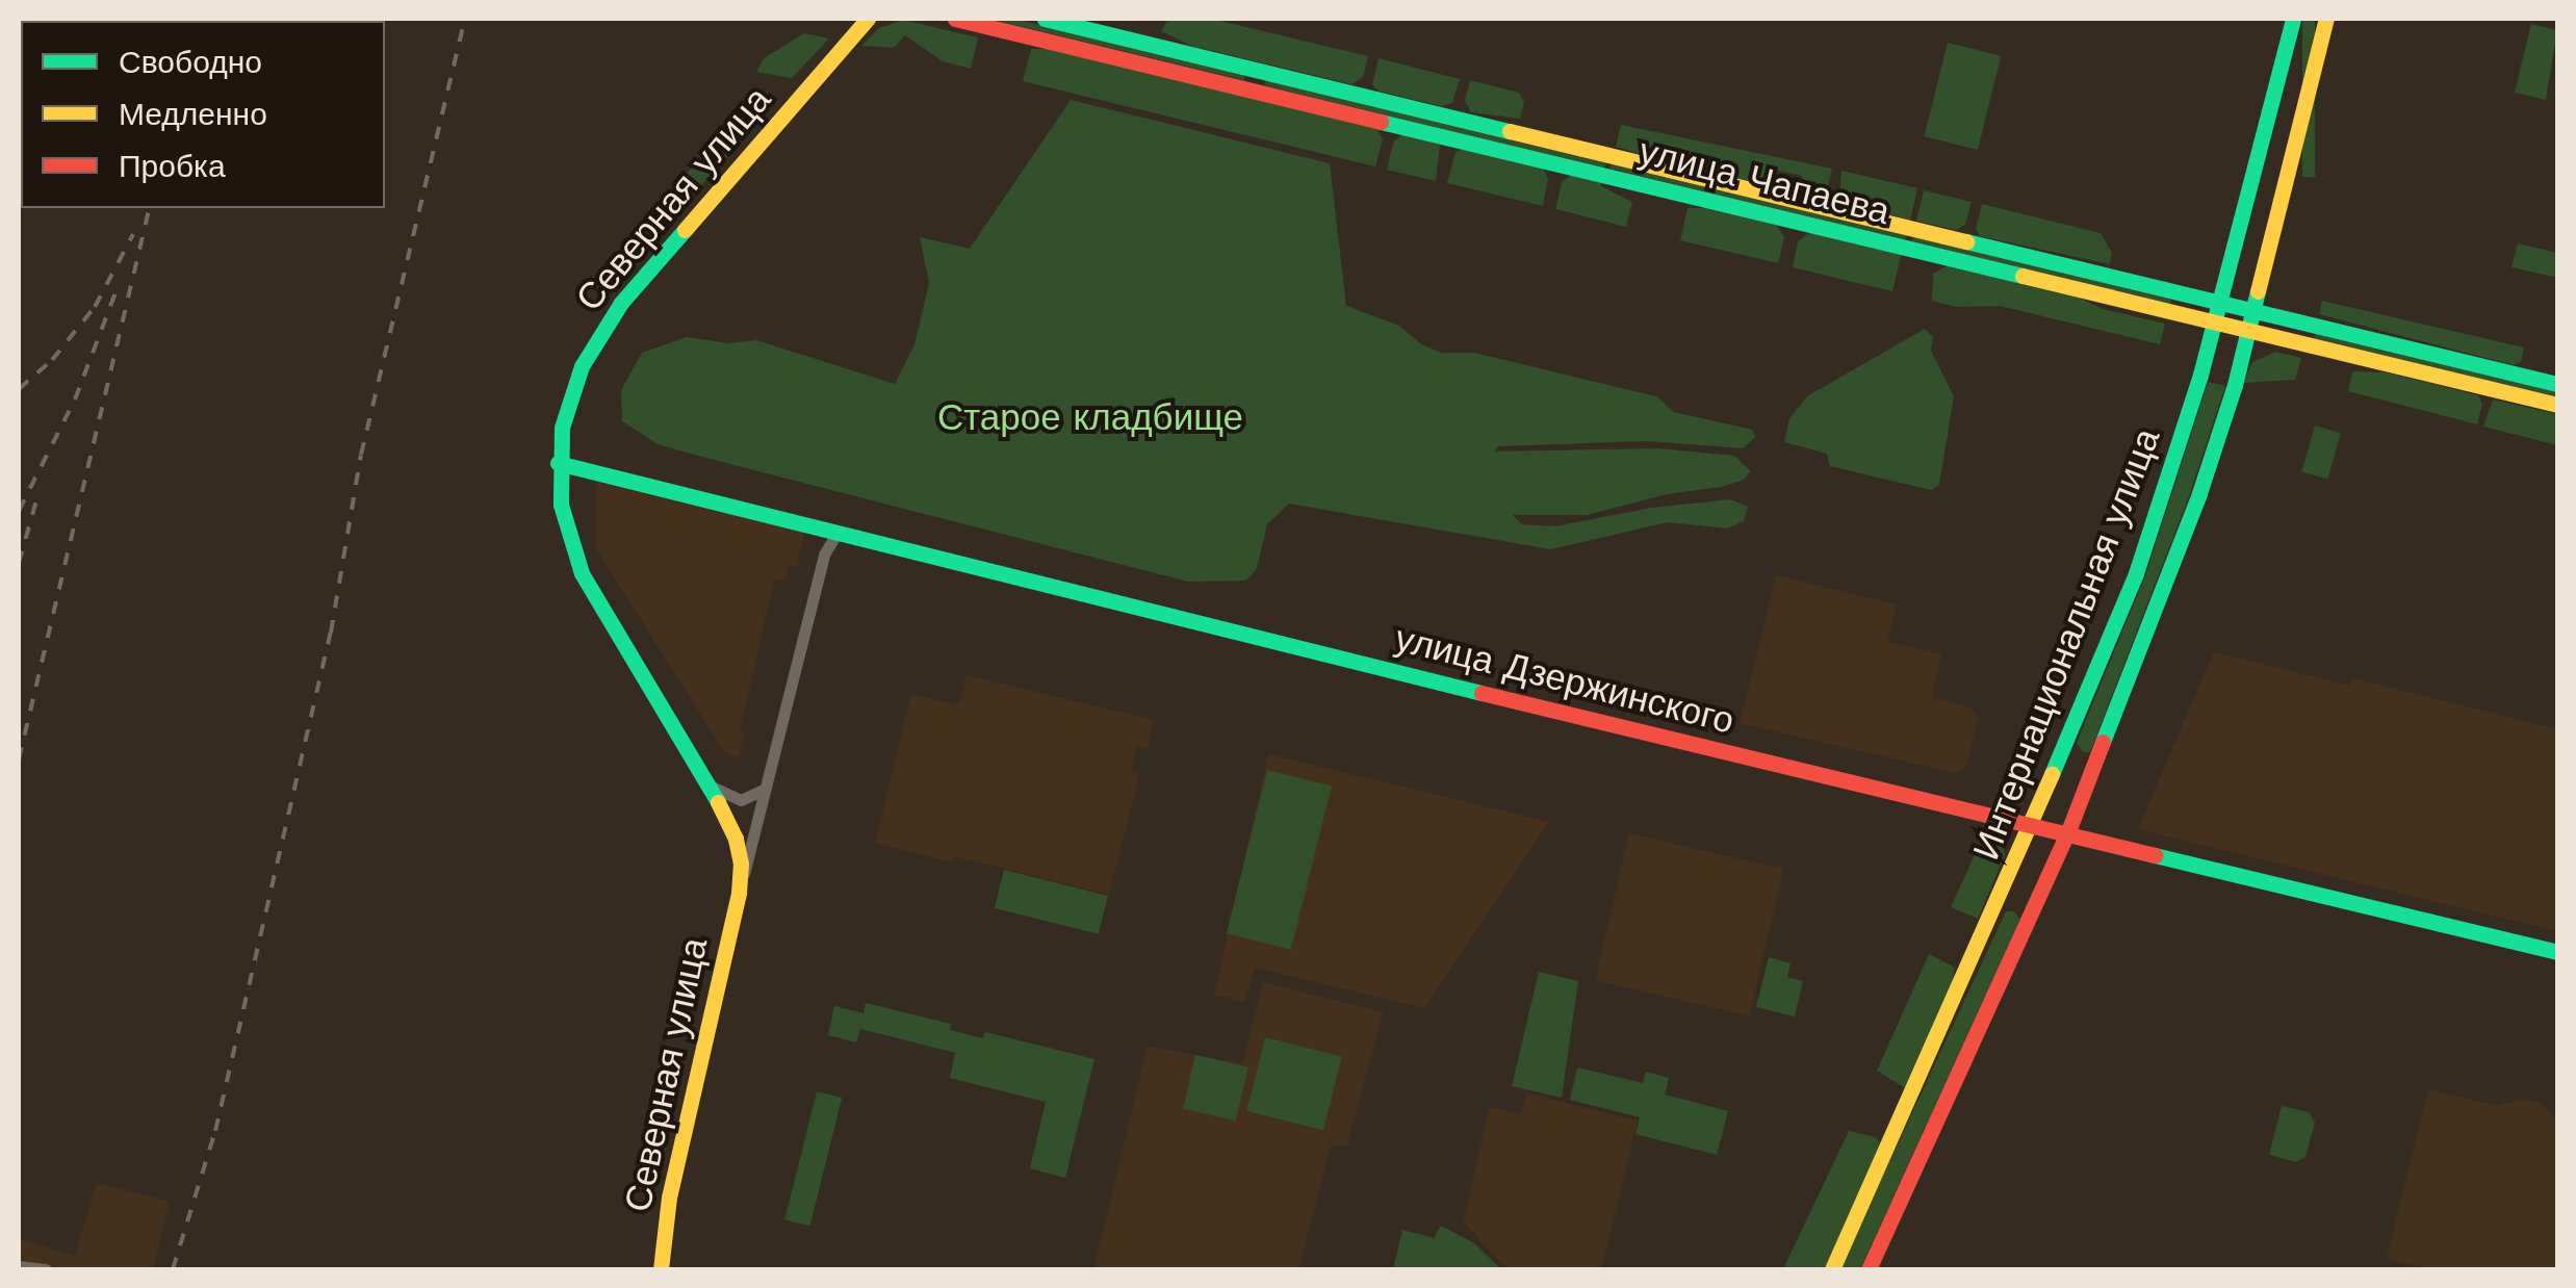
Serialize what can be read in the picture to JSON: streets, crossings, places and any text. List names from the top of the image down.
{
  "streets": {
    "main road": [
      "улица Чапаева",
      "Северная улица",
      "Интернациональная улица",
      "улица Дзержинского"
    ]
  },
  "crossings": [
    ["улица Чапаева", "Интернациональная улица"],
    ["Северная улица", "улица Дзержинского"],
    ["Интернациональная улица", "улица Дзержинского"]
  ],
  "parks": ["Старое кладбище"],
  "legend": ["Свободно", "Медленно", "Пробка"]
}
